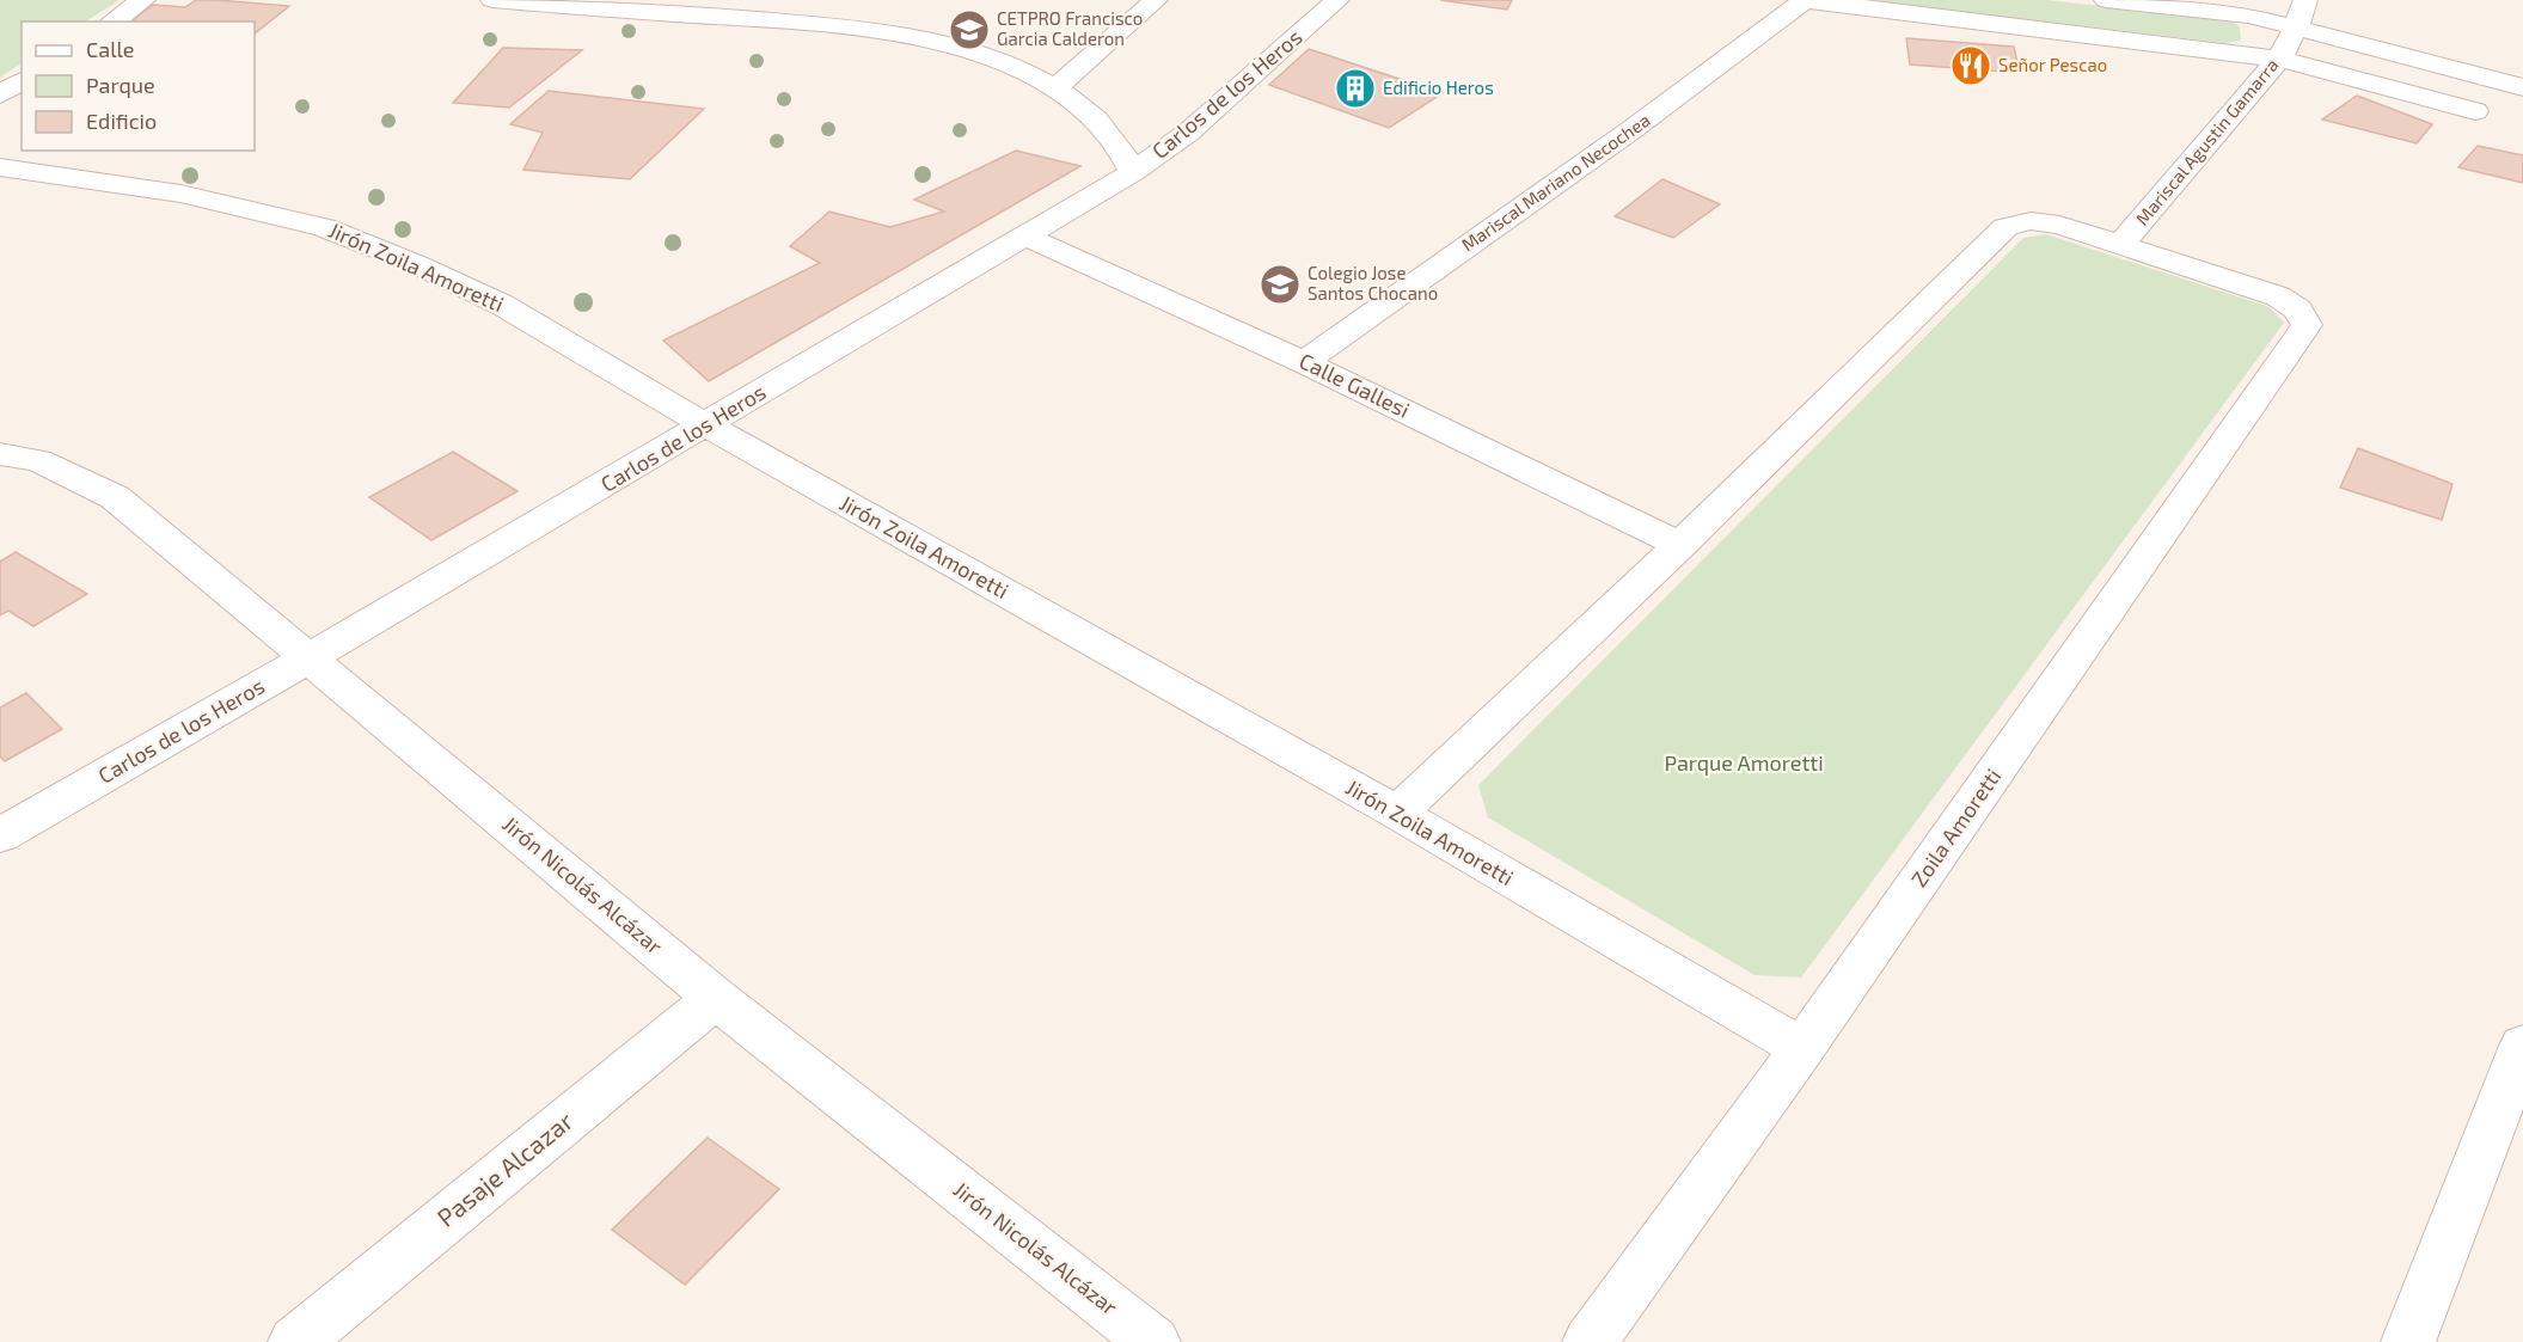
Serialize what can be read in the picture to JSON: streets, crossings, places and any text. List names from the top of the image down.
{
  "streets": {
    "street": [
      "Carlos de los Heros",
      "Mariscal Agustin Gamarra",
      "Mariscal Mariano Necochea",
      "Jirón Zoila Amoretti",
      "Calle Gallesi",
      "Zoila Amoretti",
      "Jirón Nicolás Alcázar",
      "Pasaje Alcazar"
    ]
  },
  "crossings": [
    ["Carlos de los Heros", "Jirón Zoila Amoretti"],
    ["Carlos de los Heros", "Calle Gallesi"],
    ["Carlos de los Heros", "Jirón Nicolás Alcázar"],
    ["Mariscal Agustin Gamarra", "Zoila Amoretti"],
    ["Mariscal Mariano Necochea", "Calle Gallesi"],
    ["Jirón Zoila Amoretti", "Zoila Amoretti"],
    ["Jirón Nicolás Alcázar", "Pasaje Alcazar"]
  ],
  "parks": ["Parque Amoretti"],
  "places": {
    "school or university": ["CETPRO Francisco Garcia Calderon", "Colegio Jose Santos Chocano"],
    "restaurant": ["Señor Pescao"],
    "building": ["Edificio Heros"]
  },
  "legend": ["Calle", "Parque", "Edificio"]
}
